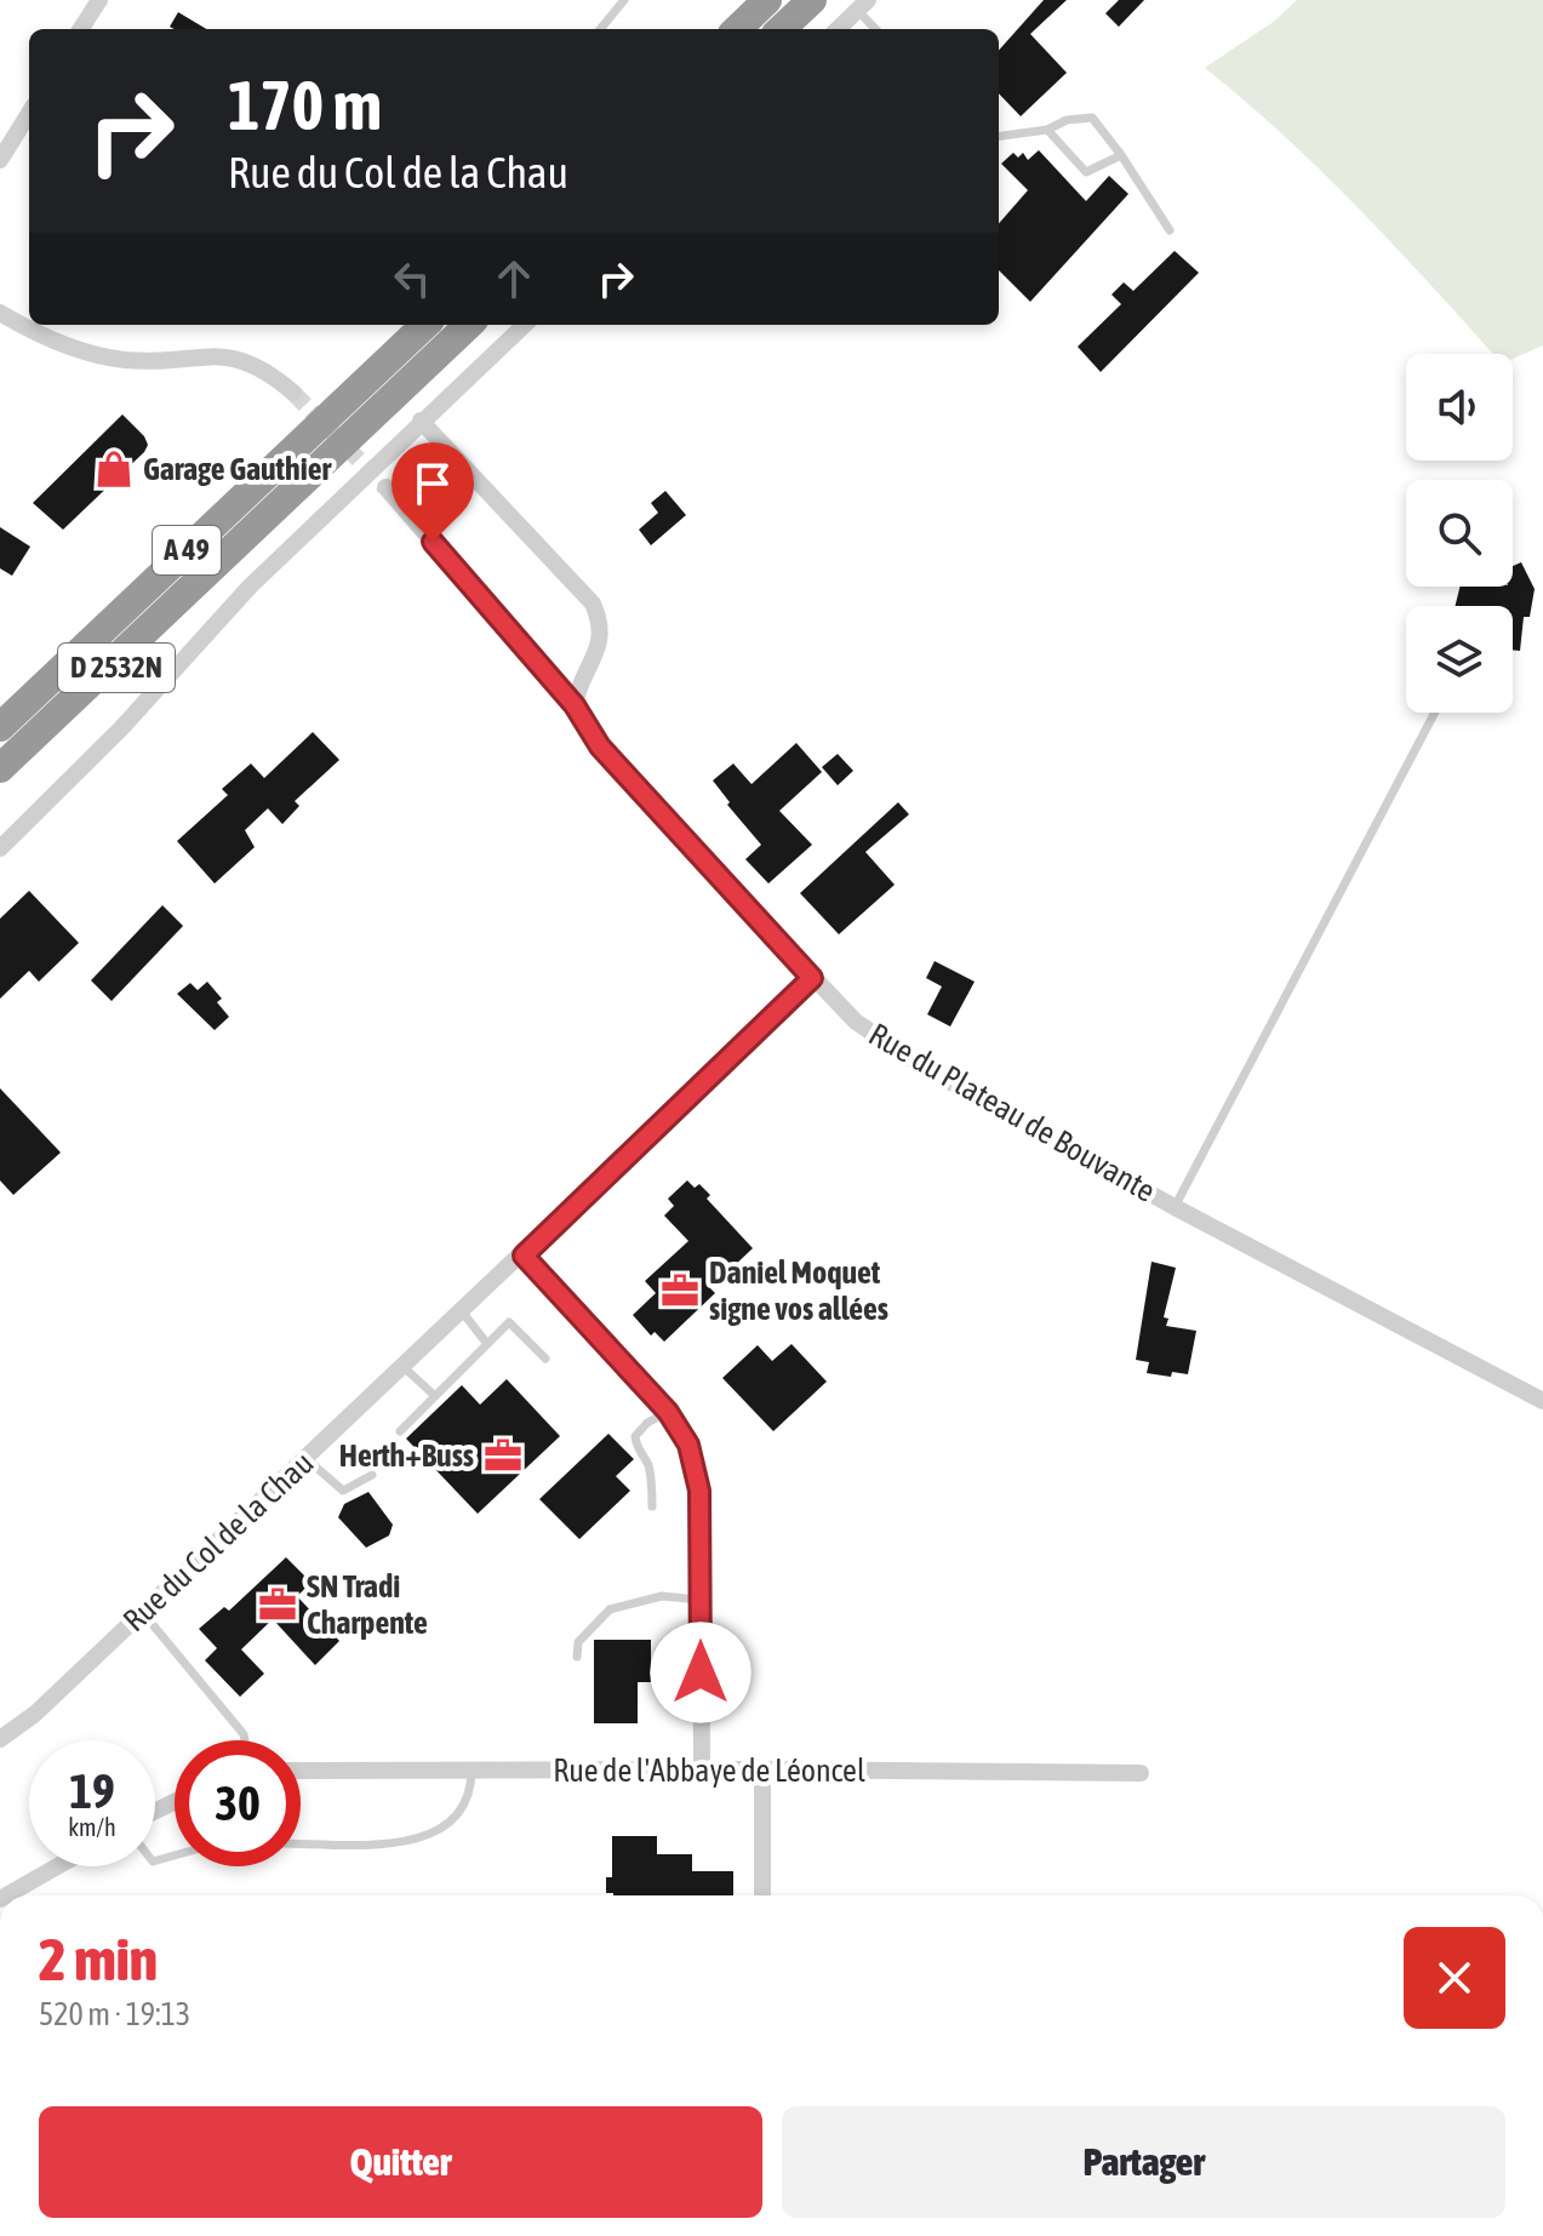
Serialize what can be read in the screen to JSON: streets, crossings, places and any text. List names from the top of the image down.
{
  "streets": {
    "highway": ["A 49", "D 2532N"],
    "street": ["Rue du Plateau de Bouvante", "Rue du Col de la Chau", "Rue de l'Abbaye de Léoncel"]
  },
  "crossings": [
    ["A 49", "D 2532N"],
    ["Rue du Plateau de Bouvante", "Rue du Col de la Chau"]
  ],
  "places": {
    "shop": ["Garage Gauthier"],
    "office": ["Daniel Moquet signe vos allées", "Herth+Buss", "SN Tradi Charpente"]
  },
  "page": {
    "turn": ["170 m", "Rue du Col de la Chau"],
    "speed": "19 km/h",
    "limit": "30",
    "heading": ["2 min", "520 m · 19:13"],
    "buttons": ["Quitter", "Partager"]
  }
}
